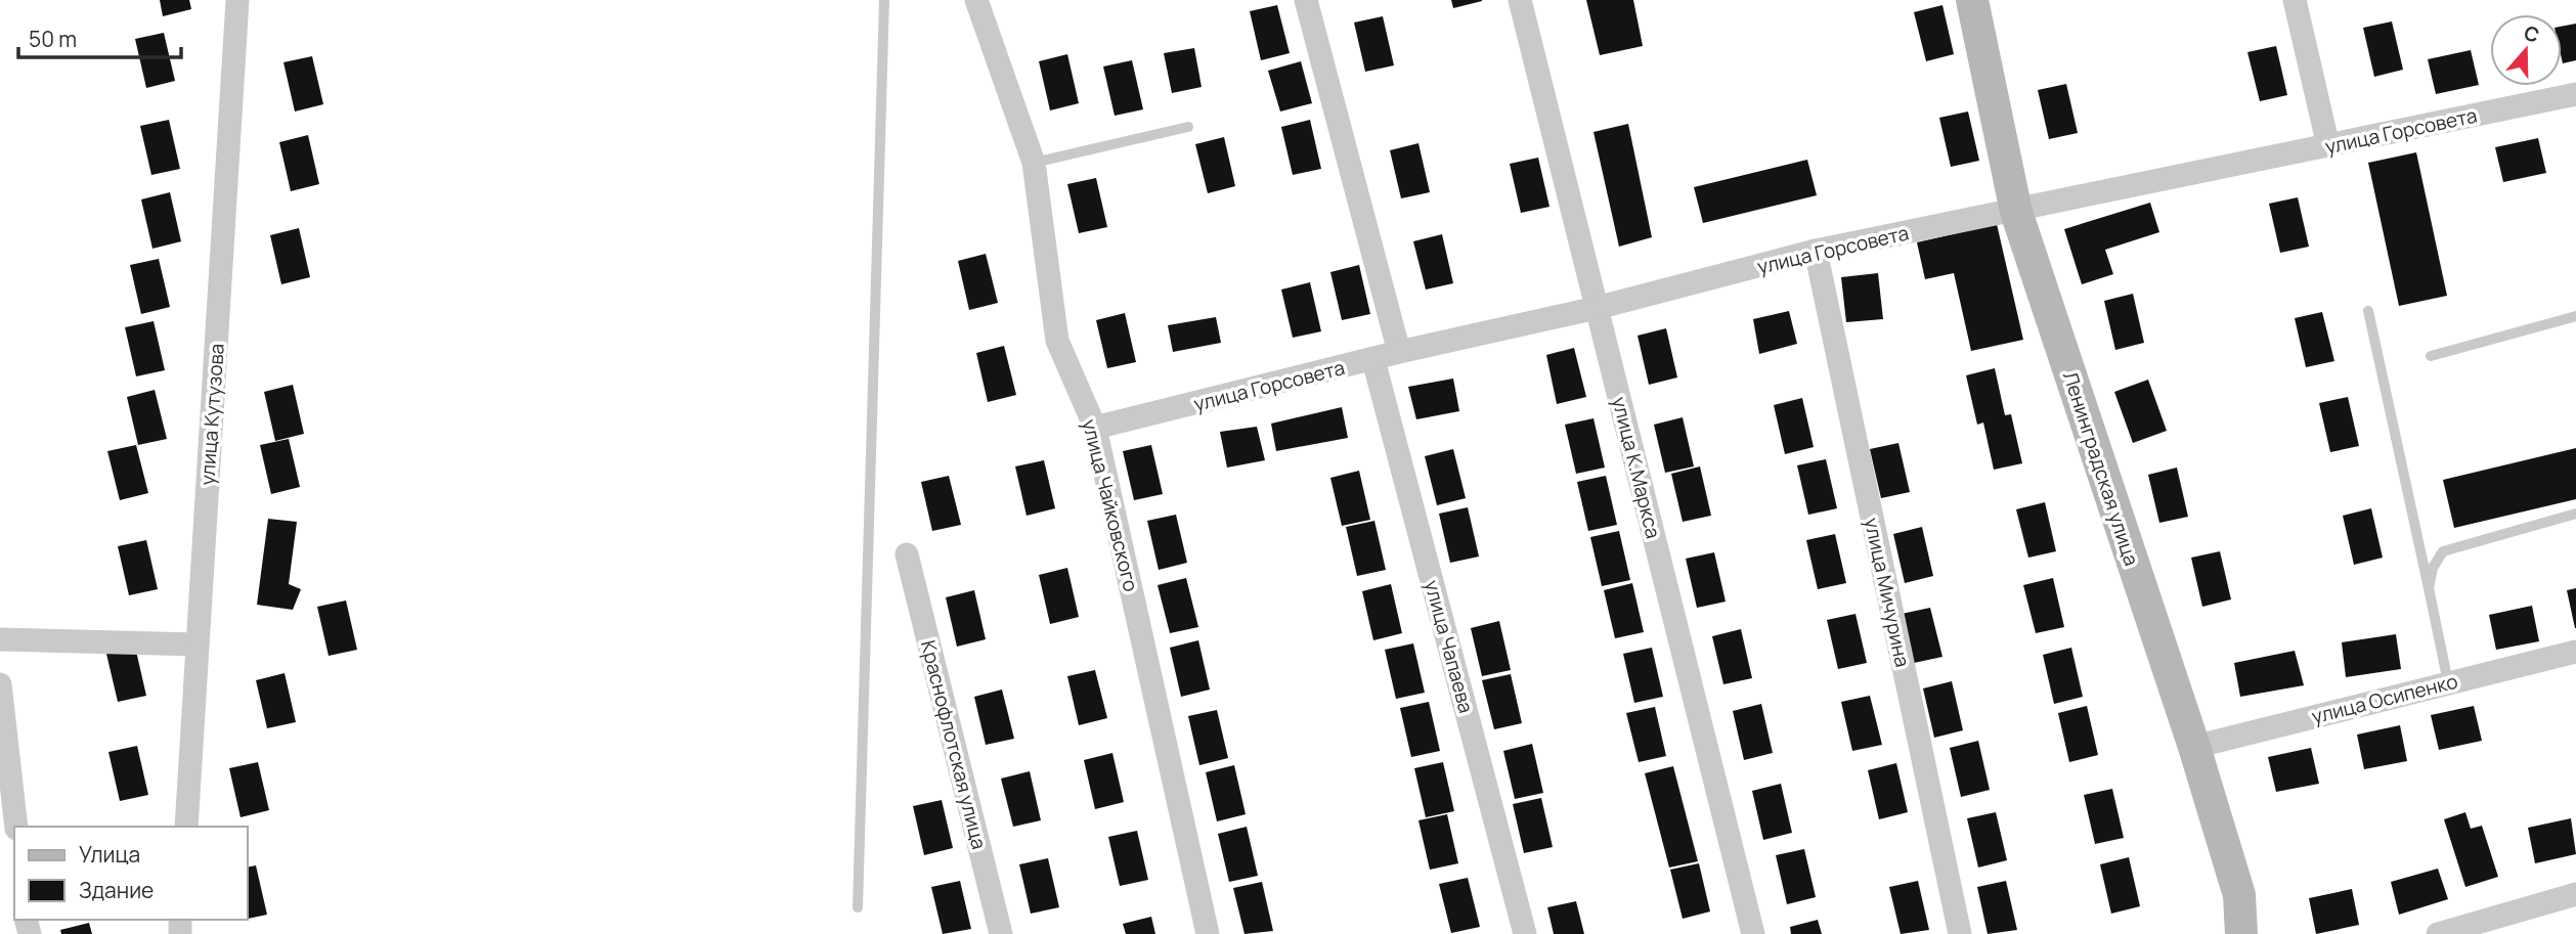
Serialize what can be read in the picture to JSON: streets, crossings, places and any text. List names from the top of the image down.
{
  "streets": {
    "street": [
      "улица Горсовета",
      "улица Кутузова",
      "улица К.Маркса",
      "Ленинградская улица",
      "улица Чайковского",
      "улица Мичурина",
      "улица Чапаева",
      "улица Осипенко",
      "Краснофлотская улица"
    ]
  },
  "crossings": [
    ["улица Горсовета", "улица К.Маркса"],
    ["улица Горсовета", "Ленинградская улица"],
    ["улица Горсовета", "улица Чайковского"],
    ["улица Горсовета", "улица Мичурина"],
    ["улица Горсовета", "улица Чапаева"],
    ["Ленинградская улица", "улица Осипенко"]
  ],
  "legend": ["Улица", "Здание"],
  "scale_bar": "50 m",
  "north": "top"
}
